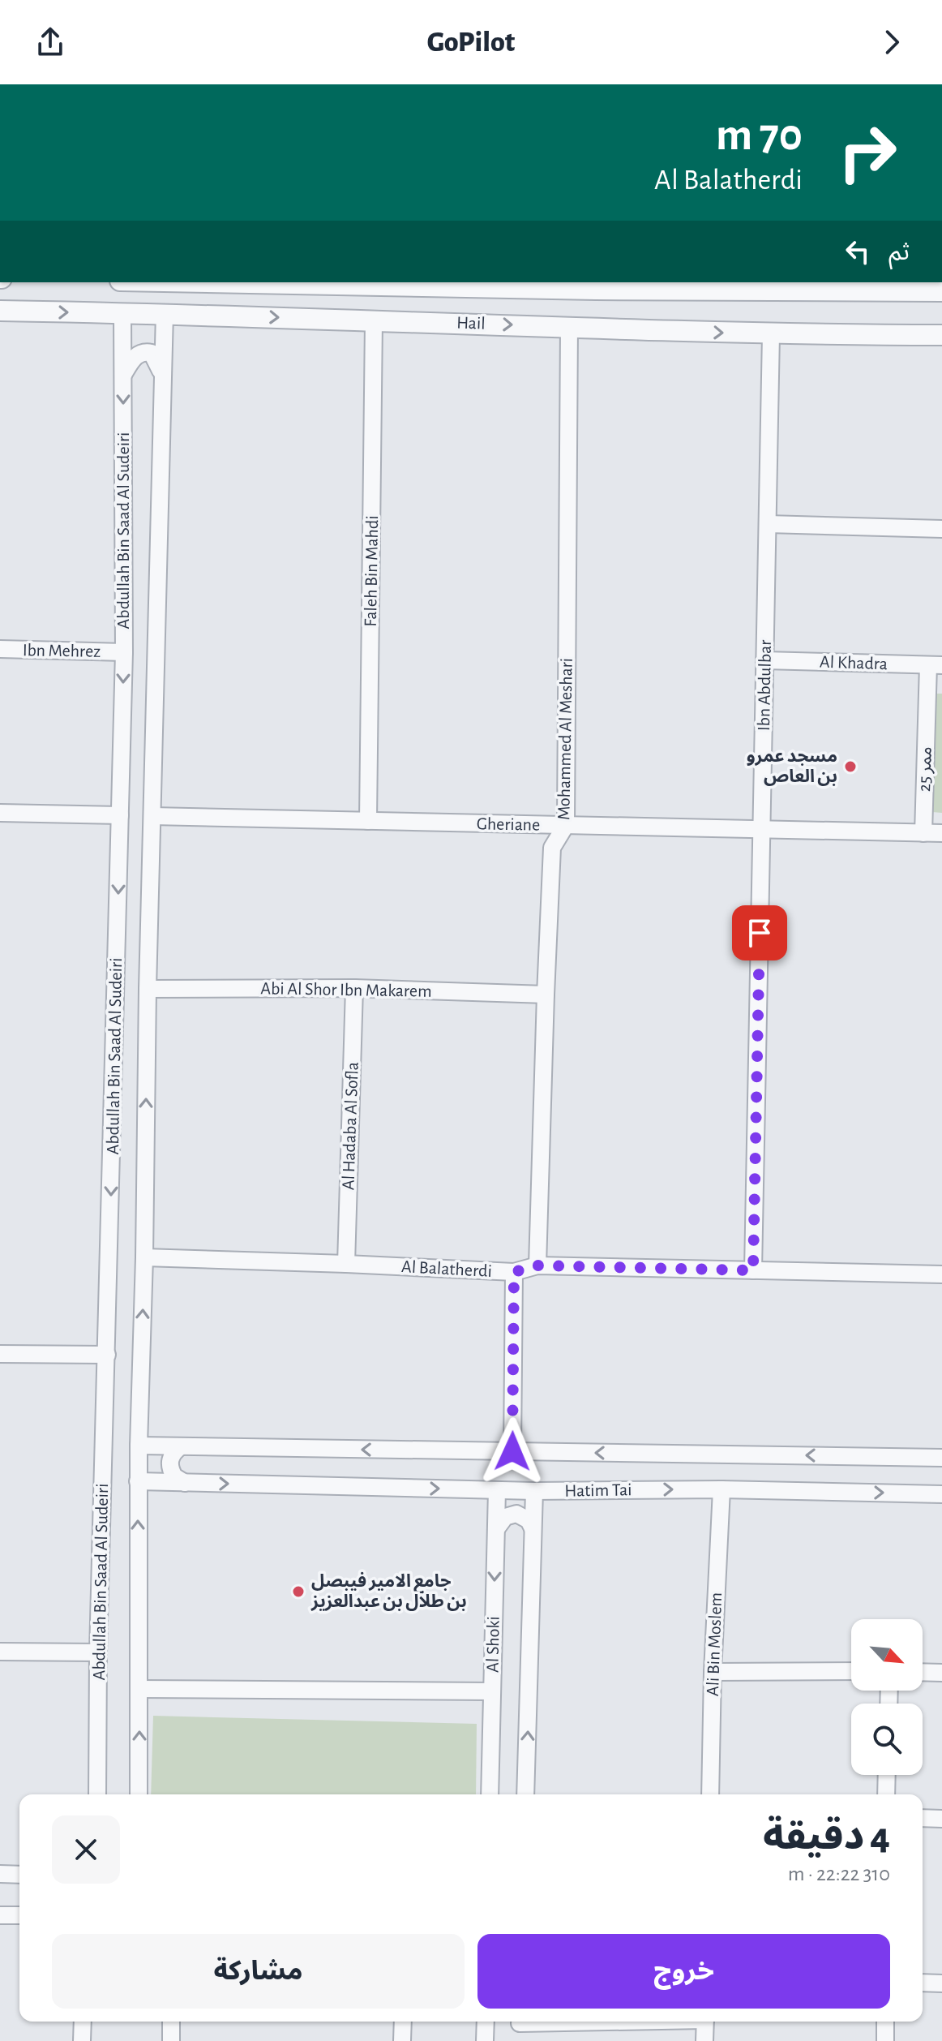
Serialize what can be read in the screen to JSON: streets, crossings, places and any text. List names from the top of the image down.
{
  "streets": {
    "street": [
      "Hail",
      "Abdullah Bin Saad Al Sudeiri",
      "Faleh Bin Mahdi",
      "Ibn Mehrez",
      "Al Khadra",
      "Ibn Abdulbar",
      "Mohammed Al Meshari",
      "ممر 25",
      "Gheriane",
      "Abi Al Shor Ibn Makarem",
      "Al Hadaba Al Sofla",
      "Al Balatherdi",
      "Hatim Tai",
      "Al Shoki",
      "Ali Bin Moslem"
    ]
  },
  "crossings": [
    ["Hail", "Abdullah Bin Saad Al Sudeiri"],
    ["Hail", "Faleh Bin Mahdi"],
    ["Hail", "Ibn Abdulbar"],
    ["Hail", "Mohammed Al Meshari"],
    ["Abdullah Bin Saad Al Sudeiri", "Ibn Mehrez"],
    ["Abdullah Bin Saad Al Sudeiri", "Gheriane"],
    ["Abdullah Bin Saad Al Sudeiri", "Abi Al Shor Ibn Makarem"],
    ["Abdullah Bin Saad Al Sudeiri", "Al Balatherdi"],
    ["Abdullah Bin Saad Al Sudeiri", "Hatim Tai"],
    ["Faleh Bin Mahdi", "Gheriane"],
    ["Al Khadra", "Ibn Abdulbar"],
    ["Al Khadra", "ممر 25"],
    ["Ibn Abdulbar", "Gheriane"],
    ["Ibn Abdulbar", "Al Balatherdi"],
    ["Mohammed Al Meshari", "Gheriane"],
    ["Mohammed Al Meshari", "Abi Al Shor Ibn Makarem"],
    ["Mohammed Al Meshari", "Al Balatherdi"],
    ["ممر 25", "Gheriane"],
    ["Abi Al Shor Ibn Makarem", "Al Hadaba Al Sofla"],
    ["Al Hadaba Al Sofla", "Al Balatherdi"],
    ["Hatim Tai", "Al Shoki"],
    ["Hatim Tai", "Ali Bin Moslem"]
  ],
  "places": ["مسجد عمرو بن العاص", "جامع الامير فيبصل بن طلال بن عبدالعزيز"],
  "north": "bottom right",
  "page": {
    "header": "GoPilot",
    "turn": ["70 m", "Al Balatherdi"],
    "then": "ثم",
    "heading": ["4 دقيقة", "310 m · 22:22"],
    "buttons": ["خروج", "مشاركة"]
  }
}
